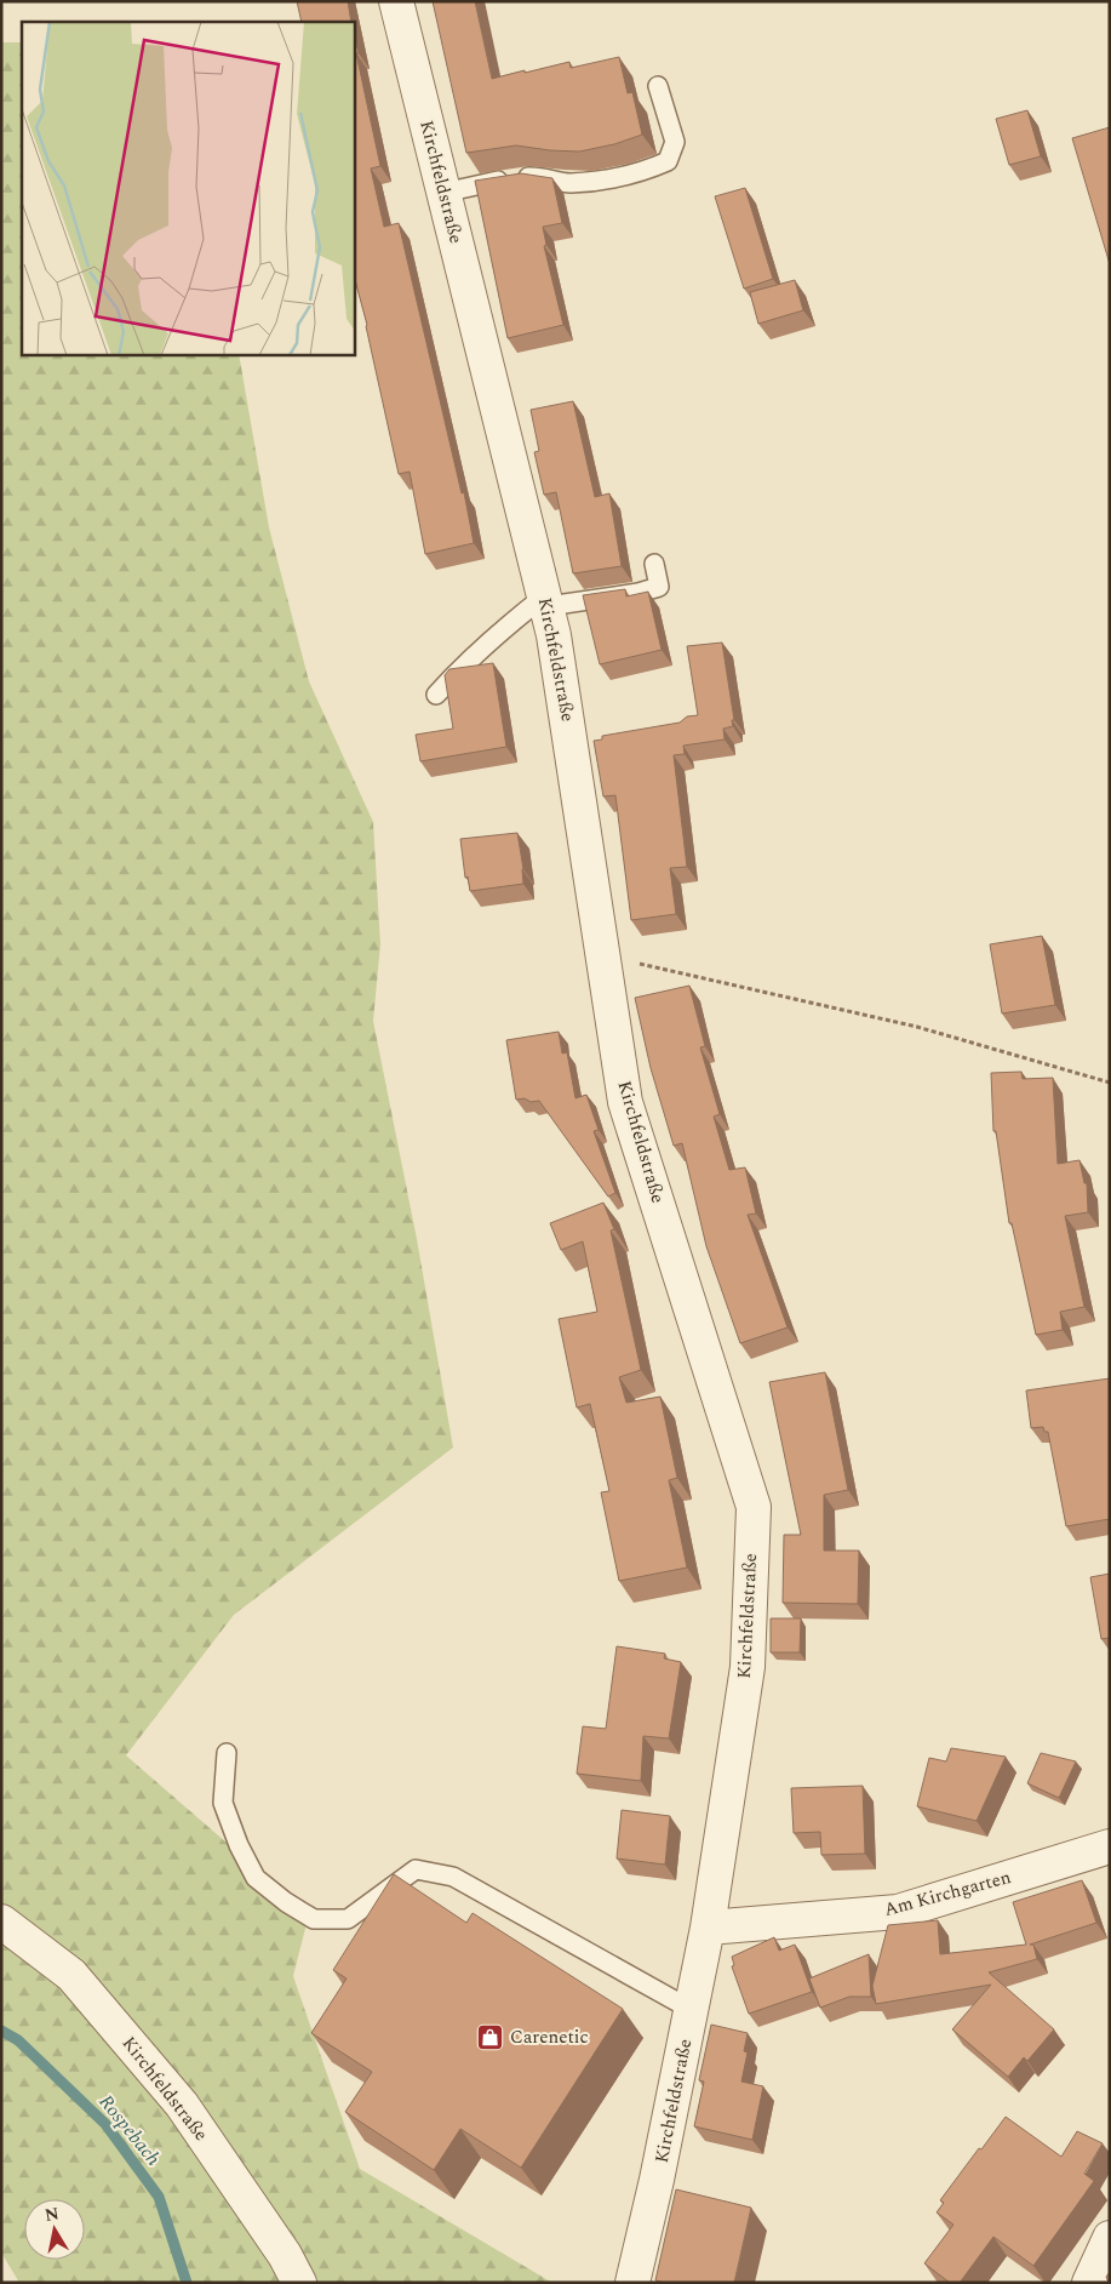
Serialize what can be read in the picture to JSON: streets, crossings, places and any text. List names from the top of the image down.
{
  "streets": {
    "street": ["Kirchfeldstraße", "Am Kirchgarten"]
  },
  "crossings": [
    ["Kirchfeldstraße", "Am Kirchgarten"]
  ],
  "water": ["Rospebach"],
  "places": {
    "shop": ["Carenetic"]
  },
  "north": "top"
}
